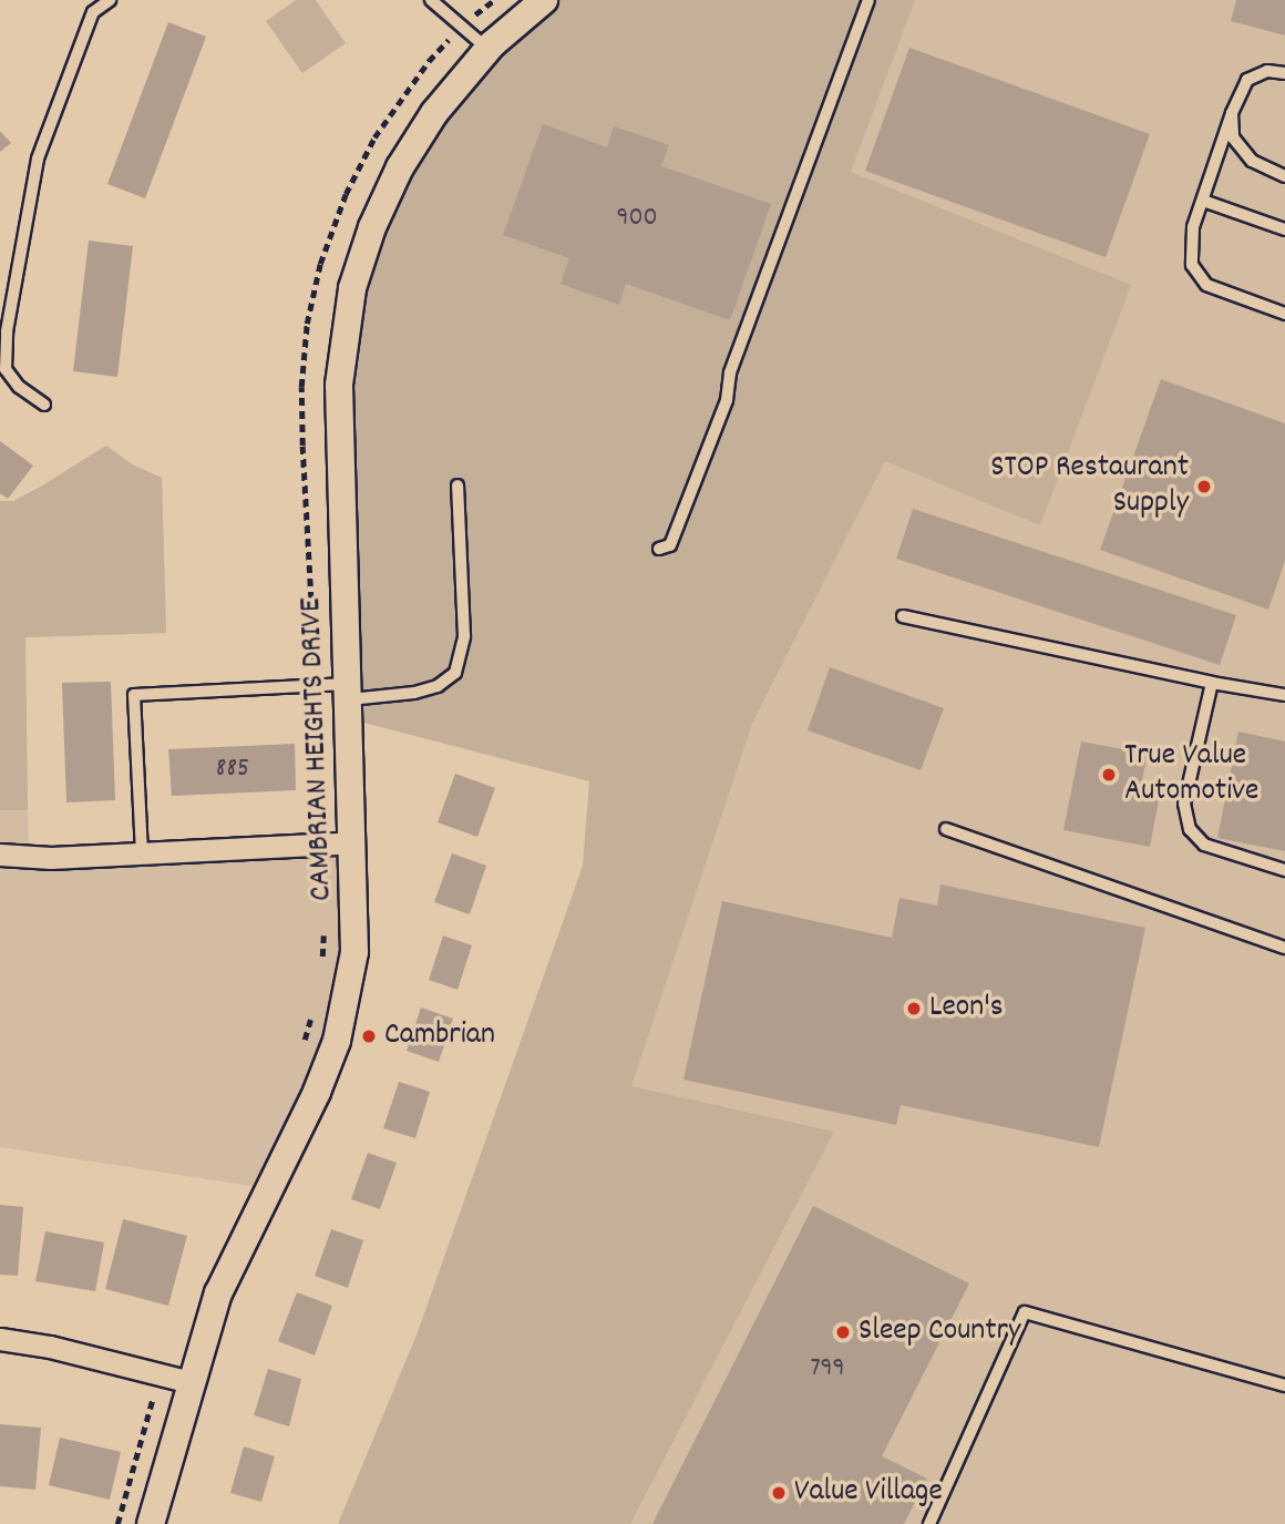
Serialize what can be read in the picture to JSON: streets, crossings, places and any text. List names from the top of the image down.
{
  "streets": {
    "street": ["CAMBRIAN HEIGHTS DRIVE"]
  },
  "places": [
    "STOP Restaurant Supply",
    "True Value Automotive",
    "Leon's",
    "Cambrian",
    "Sleep Country",
    "Value Village"
  ],
  "house_numbers": ["900", "885", "799"]
}
